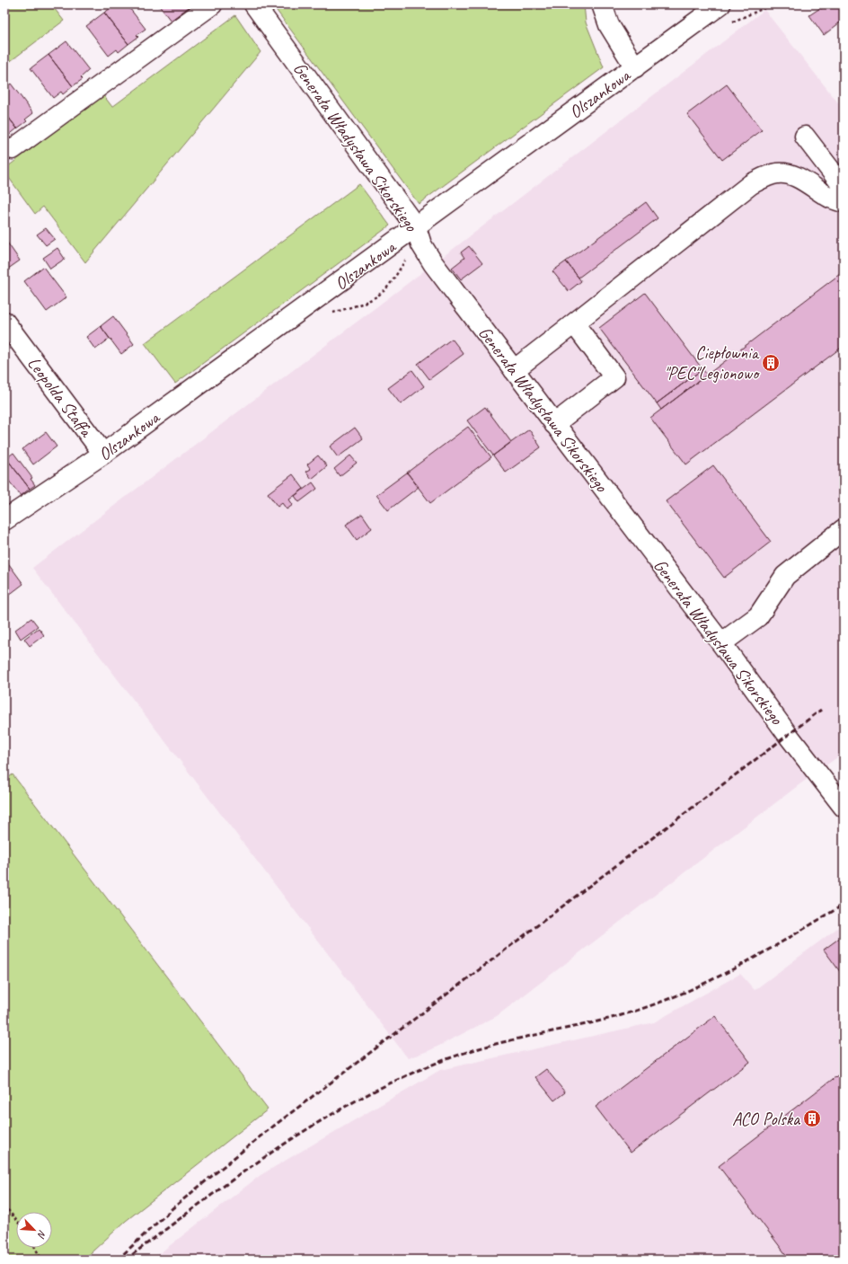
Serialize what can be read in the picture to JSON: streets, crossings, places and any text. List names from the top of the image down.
{
  "streets": {
    "street": ["Olszankowa", "Generała Władysława Sikorskiego", "Leopolda Staffa"]
  },
  "crossings": [
    ["Olszankowa", "Generała Władysława Sikorskiego"],
    ["Olszankowa", "Leopolda Staffa"]
  ],
  "places": {
    "building": ["Ciepłownia \"PEC\"Legionowo", "ACO Polska"]
  },
  "north": "bottom right"
}
